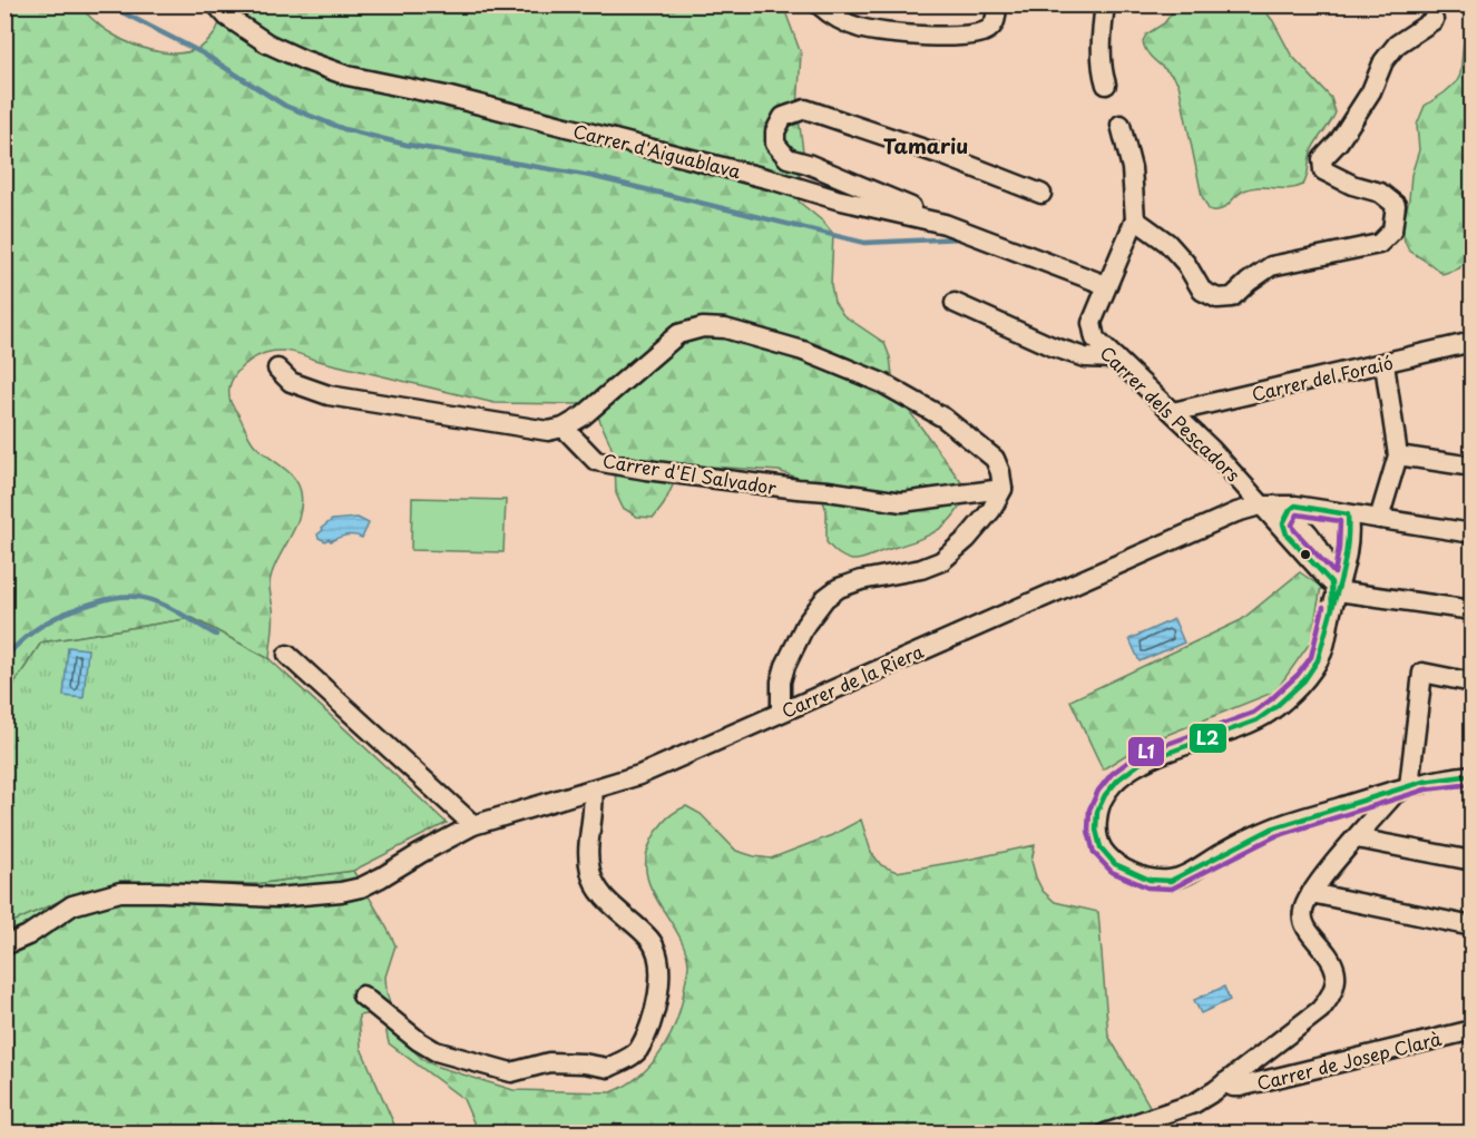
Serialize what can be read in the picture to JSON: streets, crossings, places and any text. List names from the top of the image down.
{
  "streets": {
    "street": [
      "Carrer d'Aiguablava",
      "Carrer del Foraió",
      "Carrer dels Pescadors",
      "Carrer d'El Salvador",
      "Carrer de la Riera",
      "Carrer de Josep Clarà"
    ]
  },
  "crossings": [
    ["Carrer d'Aiguablava", "Carrer dels Pescadors"],
    ["Carrer del Foraió", "Carrer dels Pescadors"],
    ["Carrer dels Pescadors", "Carrer de la Riera"]
  ],
  "districts": ["Tamariu"],
  "lines": ["transit line L2", "transit line L1"]
}
